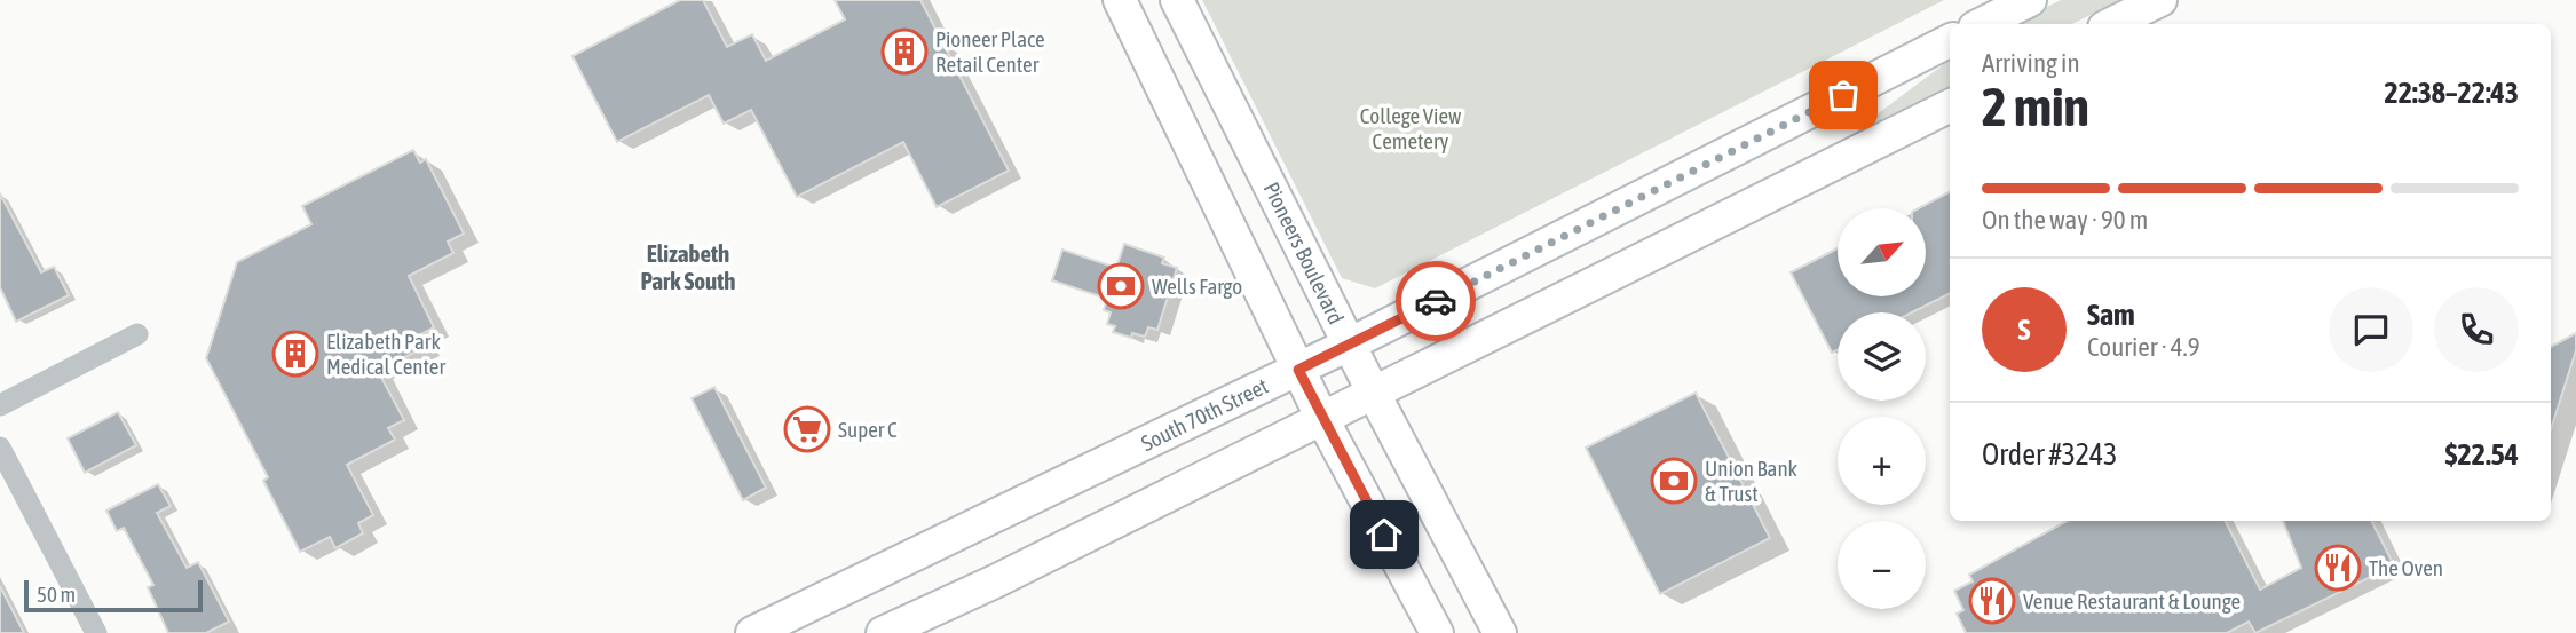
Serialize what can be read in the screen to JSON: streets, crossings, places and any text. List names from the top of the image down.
{
  "streets": {
    "main road": ["Pioneers Boulevard", "South 70th Street"]
  },
  "crossings": [
    ["Pioneers Boulevard", "South 70th Street"]
  ],
  "districts": ["Elizabeth Park South"],
  "parks": ["College View Cemetery"],
  "places": {
    "building": ["Pioneer Place Retail Center", "Elizabeth Park Medical Center"],
    "bank": ["Wells Fargo", "Union Bank & Trust"],
    "supermarket": ["Super C"],
    "restaurant": ["The Oven", "Venue Restaurant & Lounge"]
  },
  "scale_bar": "50 m",
  "north": "top right",
  "page": {
    "heading": ["2 min", "Arriving in", "22:38–22:43"],
    "panel": [
      "Sam",
      "Courier · 4.9",
      "Order #3243",
      "$22.54"
    ],
    "bar": "On the way · 90 m",
    "map_buttons": ["+", "−"],
    "round": "S",
    "scale": "50 m"
  }
}
